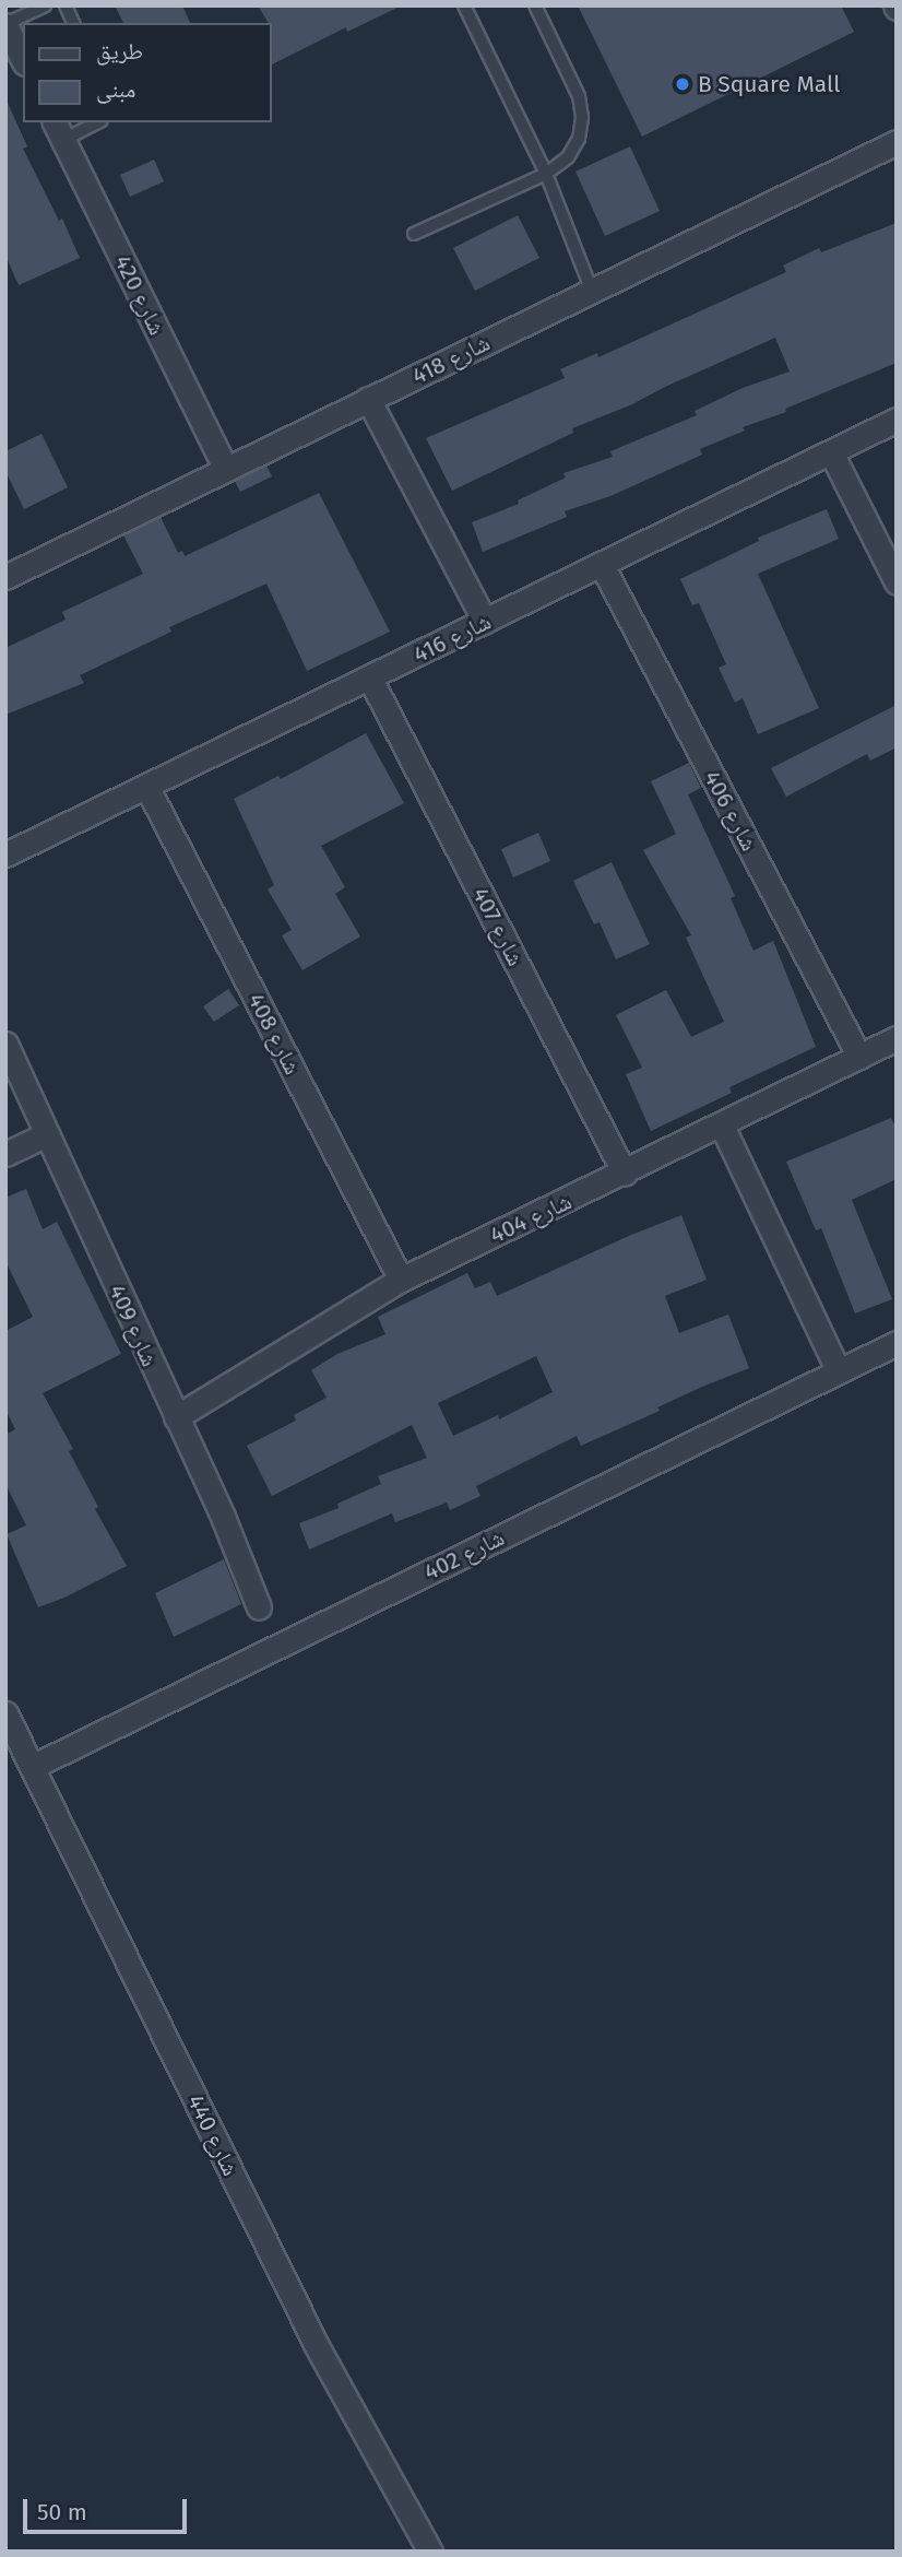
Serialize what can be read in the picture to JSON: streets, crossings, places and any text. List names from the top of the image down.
{
  "streets": {
    "street": [
      "شارع 420",
      "شارع 418",
      "شارع 416",
      "شارع 406",
      "شارع 407",
      "شارع 408",
      "شارع 404",
      "شارع 409",
      "شارع 402",
      "شارع 440"
    ]
  },
  "crossings": [
    ["شارع 420", "شارع 418"],
    ["شارع 416", "شارع 406"],
    ["شارع 416", "شارع 407"],
    ["شارع 416", "شارع 408"],
    ["شارع 406", "شارع 404"],
    ["شارع 407", "شارع 404"],
    ["شارع 408", "شارع 404"],
    ["شارع 404", "شارع 409"],
    ["شارع 402", "شارع 440"]
  ],
  "places": ["B Square Mall"],
  "legend": ["طريق", "مبنى"],
  "scale_bar": "50 m"
}
